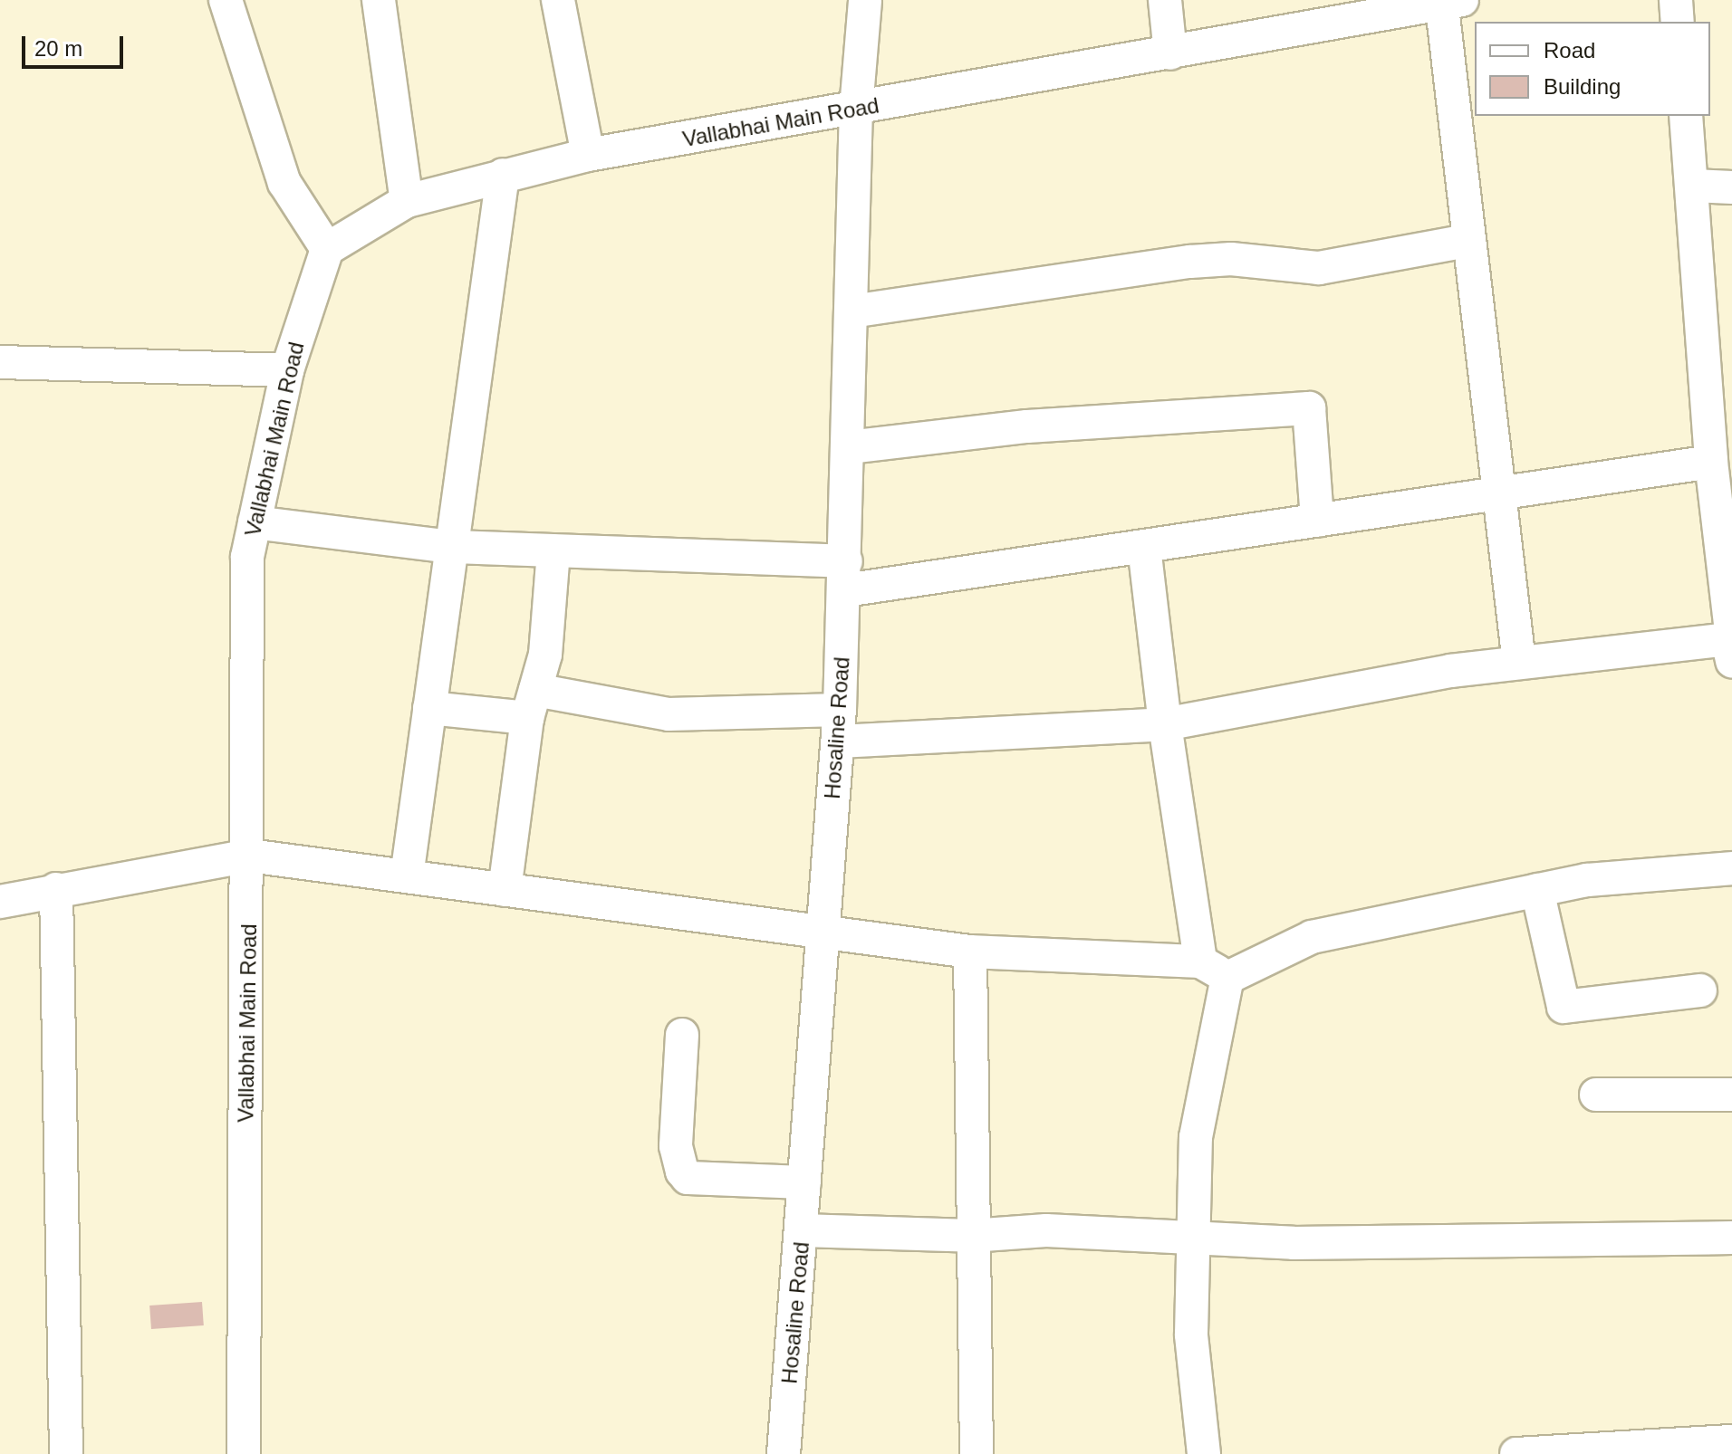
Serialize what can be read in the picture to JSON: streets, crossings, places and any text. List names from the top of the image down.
{
  "streets": {
    "street": ["Vallabhai Main Road", "Hosaline Road"]
  },
  "crossings": [
    ["Vallabhai Main Road", "Hosaline Road"]
  ],
  "legend": ["Road", "Building"],
  "scale_bar": "20 m"
}
